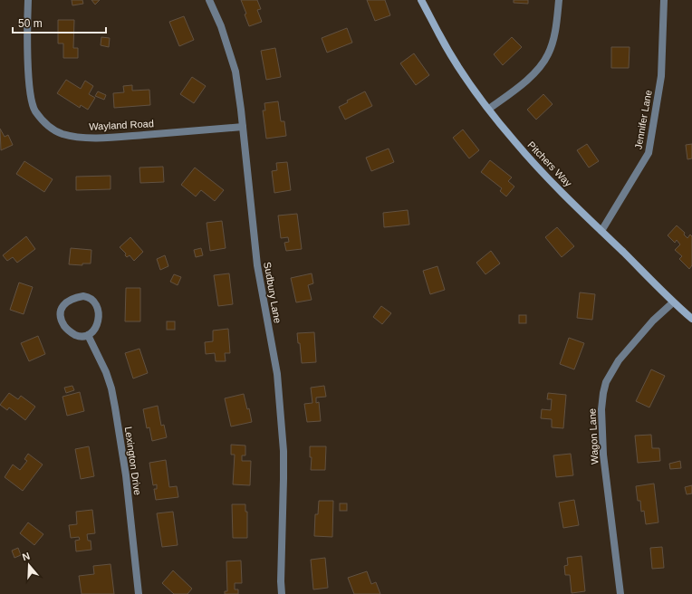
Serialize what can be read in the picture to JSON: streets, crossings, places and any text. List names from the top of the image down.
{
  "streets": {
    "main road": ["Pitchers Way"],
    "street": [
      "Jennifer Lane",
      "Wayland Road",
      "Sudbury Lane",
      "Wagon Lane",
      "Lexington Drive"
    ]
  },
  "crossings": [
    ["Jennifer Lane", "Pitchers Way"],
    ["Wayland Road", "Sudbury Lane"],
    ["Pitchers Way", "Wagon Lane"]
  ],
  "scale_bar": "50 m",
  "north": "top"
}
